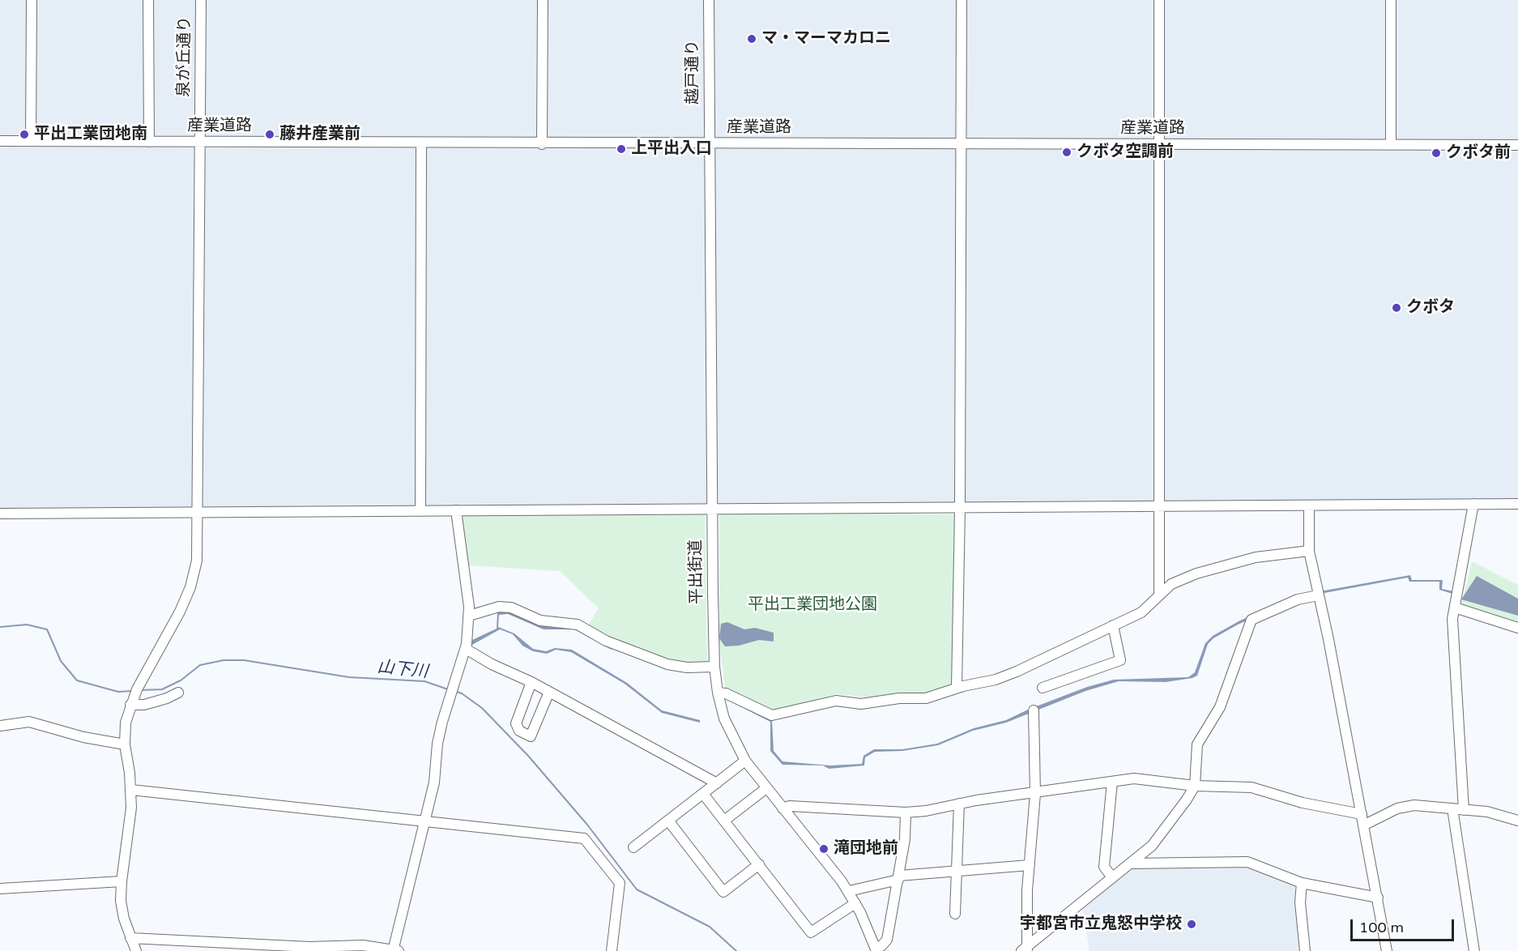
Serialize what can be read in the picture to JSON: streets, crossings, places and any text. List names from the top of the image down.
{
  "streets": {
    "street": [
      "泉が丘通り",
      "越戸通り",
      "産業道路",
      "平出街道"
    ]
  },
  "crossings": [
    ["泉が丘通り", "産業道路"],
    ["越戸通り", "産業道路"],
    ["越戸通り", "平出街道"],
    ["産業道路", "平出街道"]
  ],
  "water": ["山下川"],
  "parks": ["平出工業団地公園"],
  "places": [
    "マ・マーマカロニ",
    "平出工業団地南",
    "藤井産業前",
    "上平出入口",
    "クボタ空調前",
    "クボタ前",
    "クボタ",
    "滝団地前",
    "宇都宮市立鬼怒中学校"
  ],
  "scale_bar": "100 m"
}
